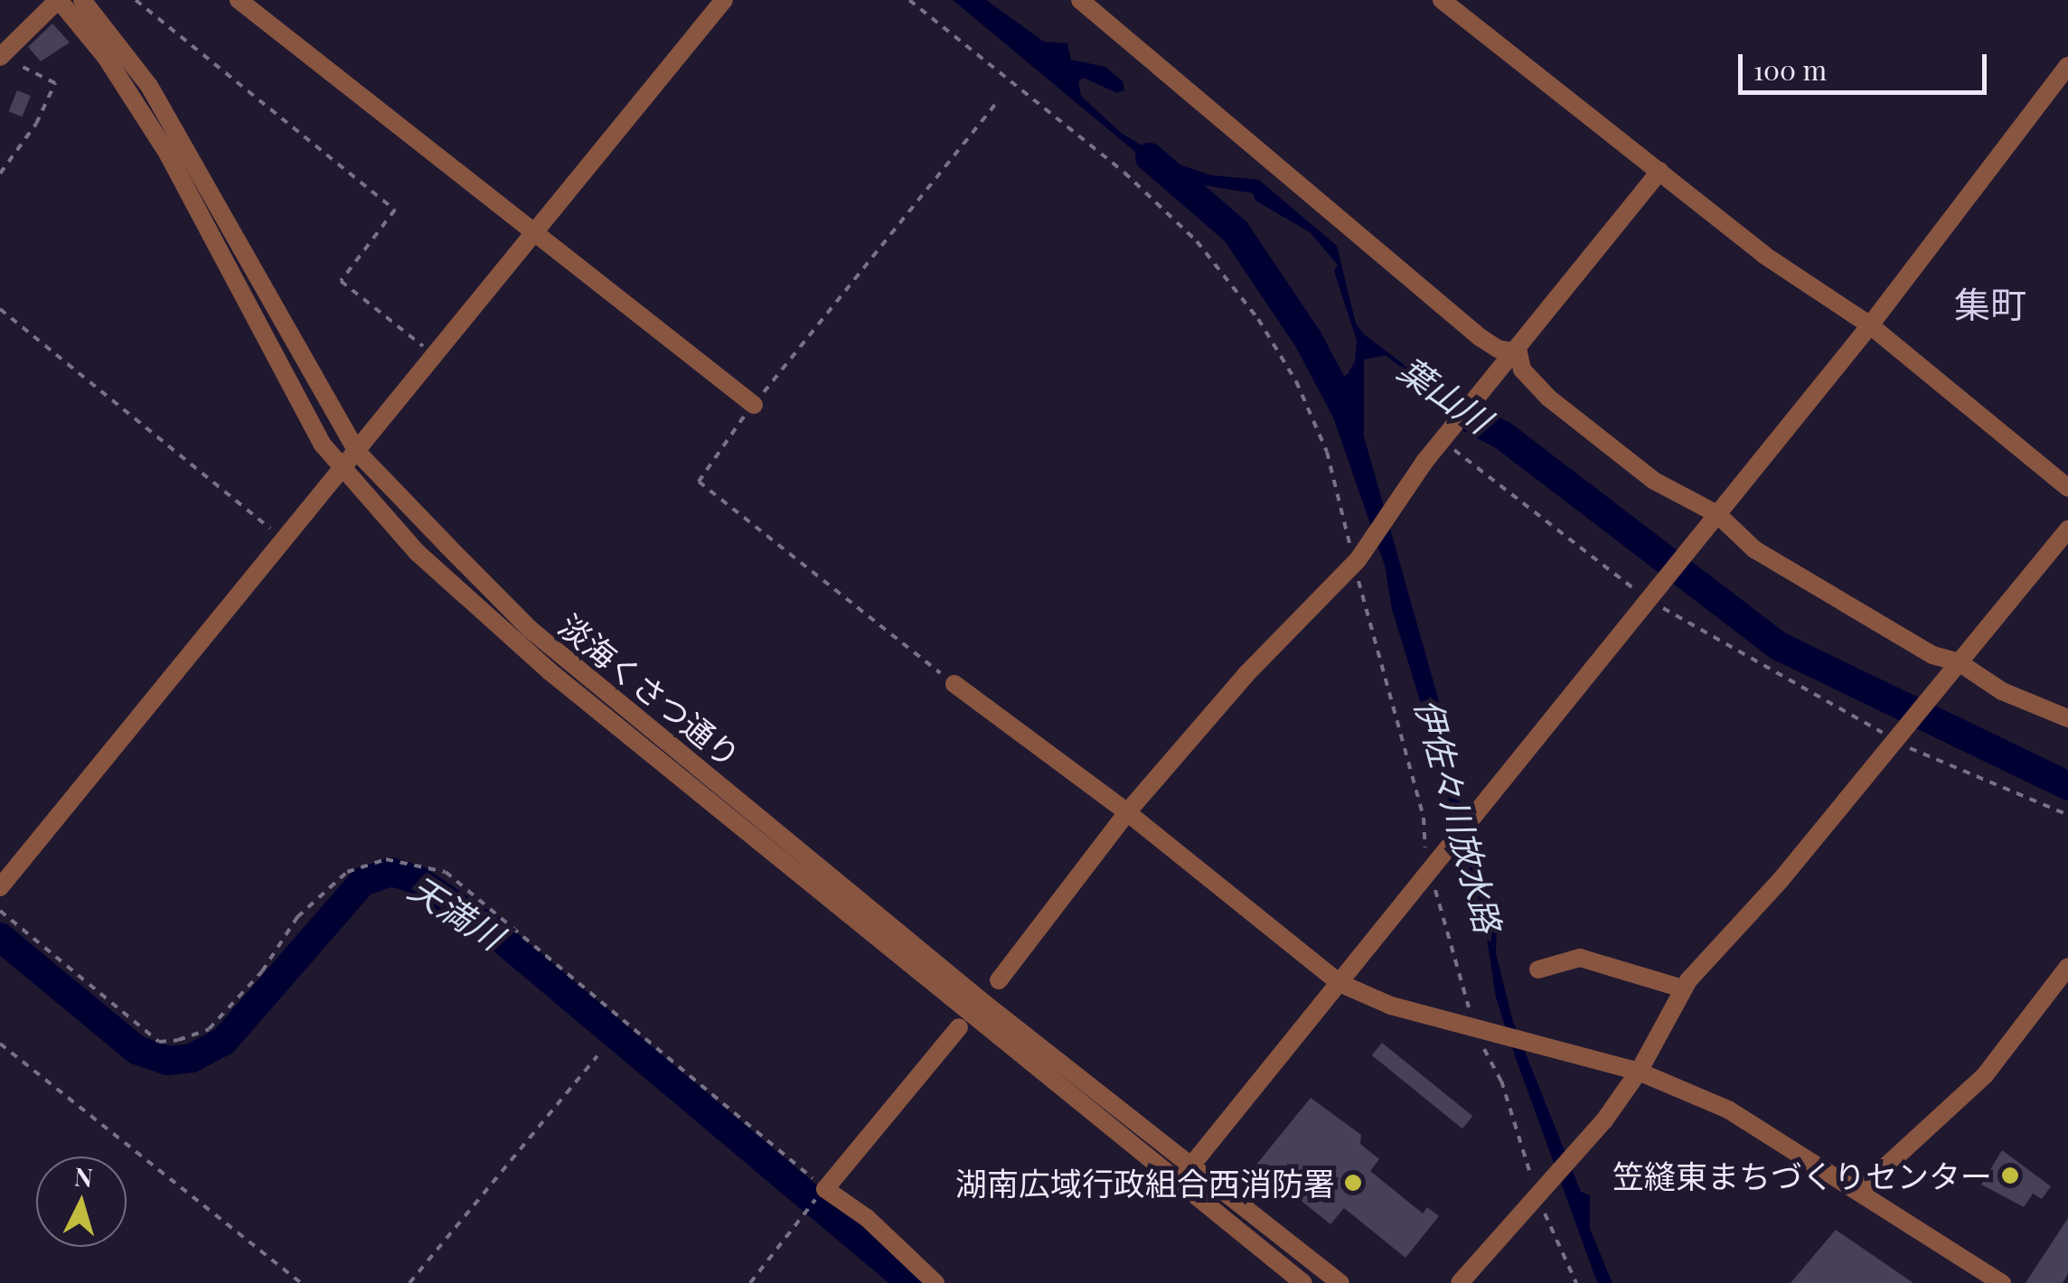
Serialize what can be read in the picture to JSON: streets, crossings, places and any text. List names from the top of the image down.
{
  "streets": {
    "street": ["淡海くさつ通り"]
  },
  "districts": ["集町"],
  "water": ["葉山川", "伊佐々川放水路", "天満川"],
  "places": ["笠縫東まちづくりセンター", "湖南広域行政組合西消防署"],
  "scale_bar": "100 m",
  "north": "top"
}
